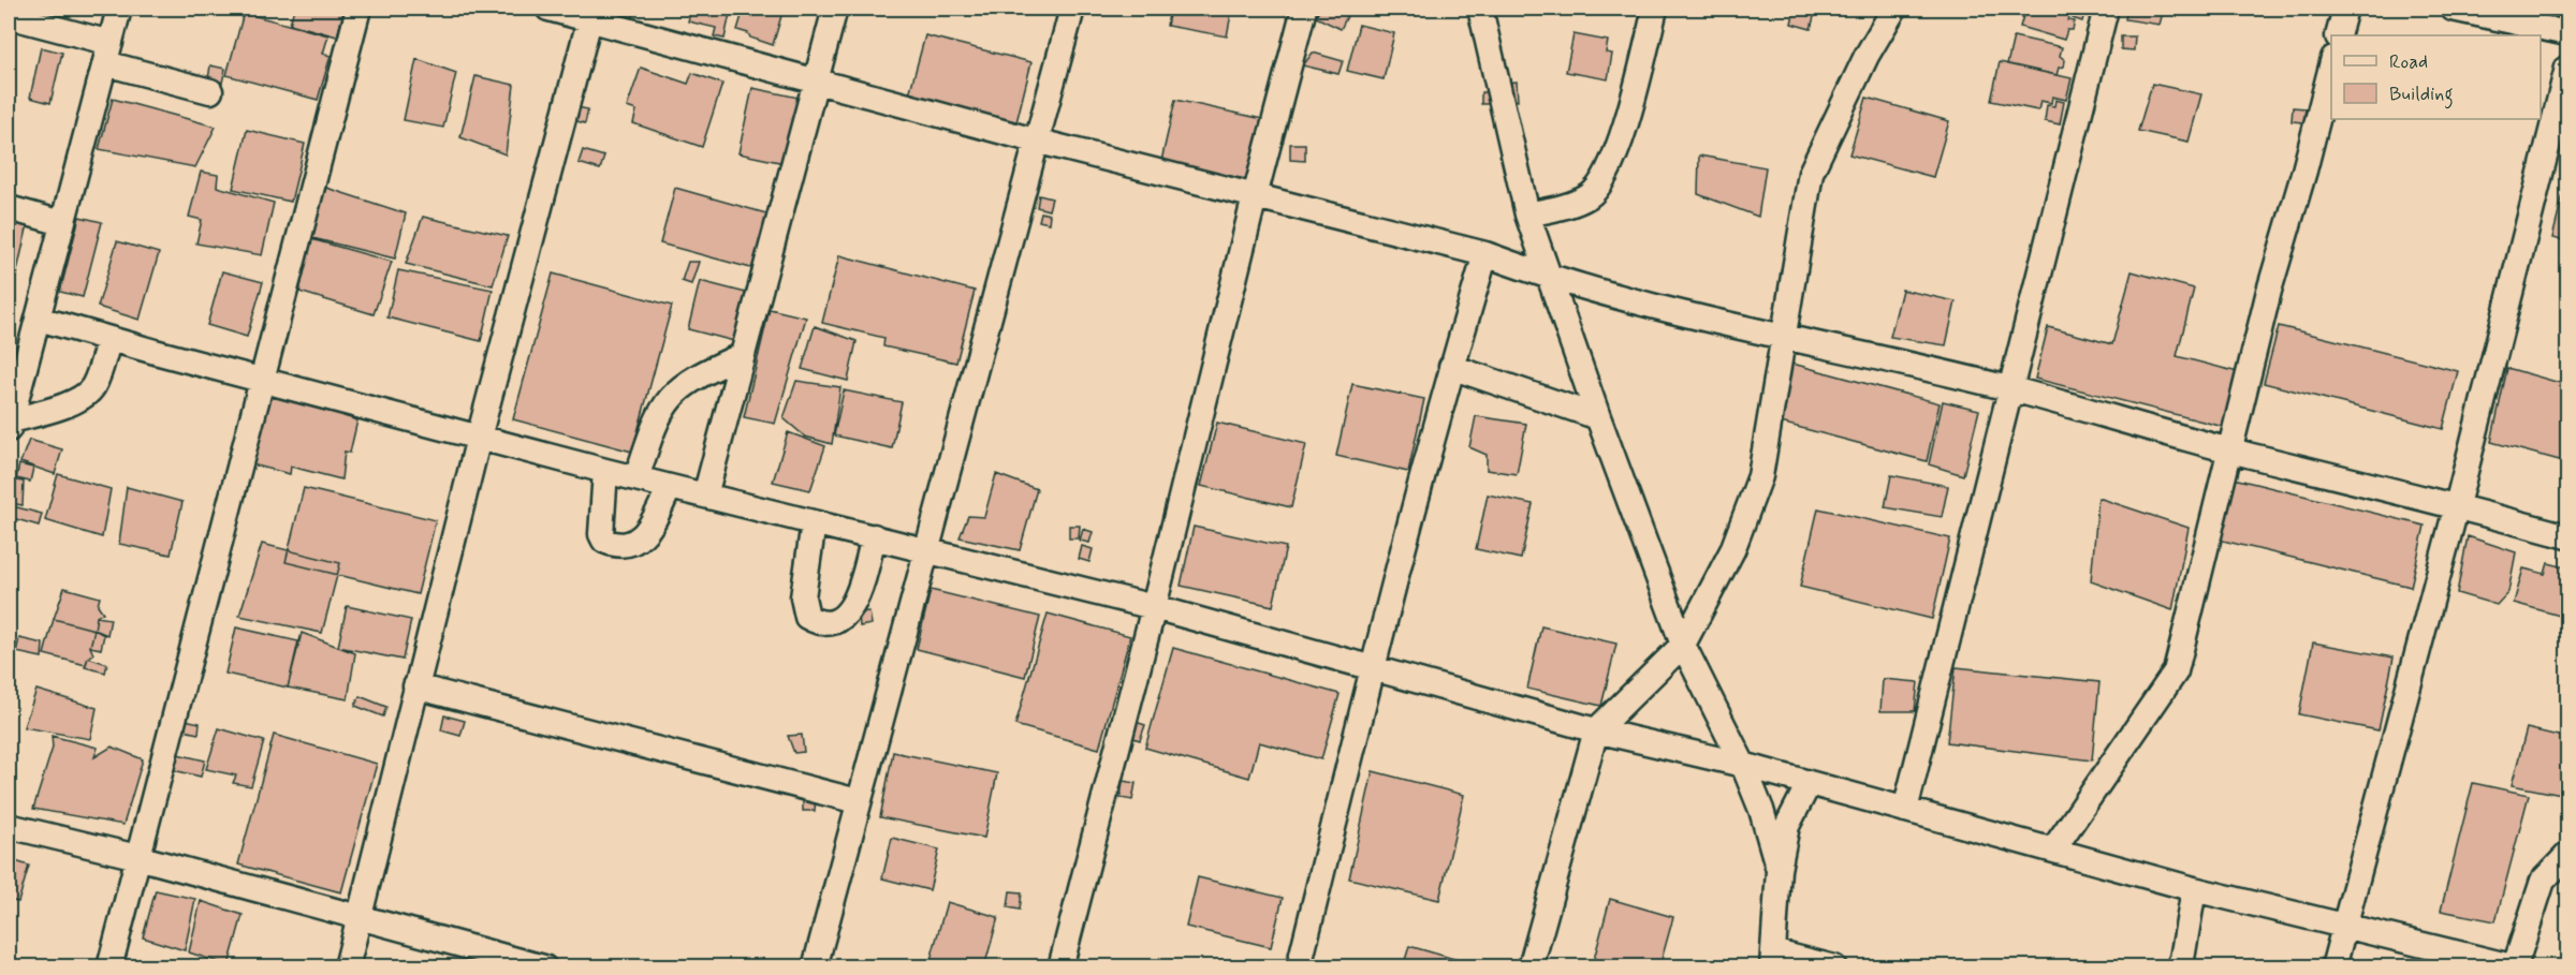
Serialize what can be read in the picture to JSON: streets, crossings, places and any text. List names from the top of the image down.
{
  "legend": ["Road", "Building"]
}
